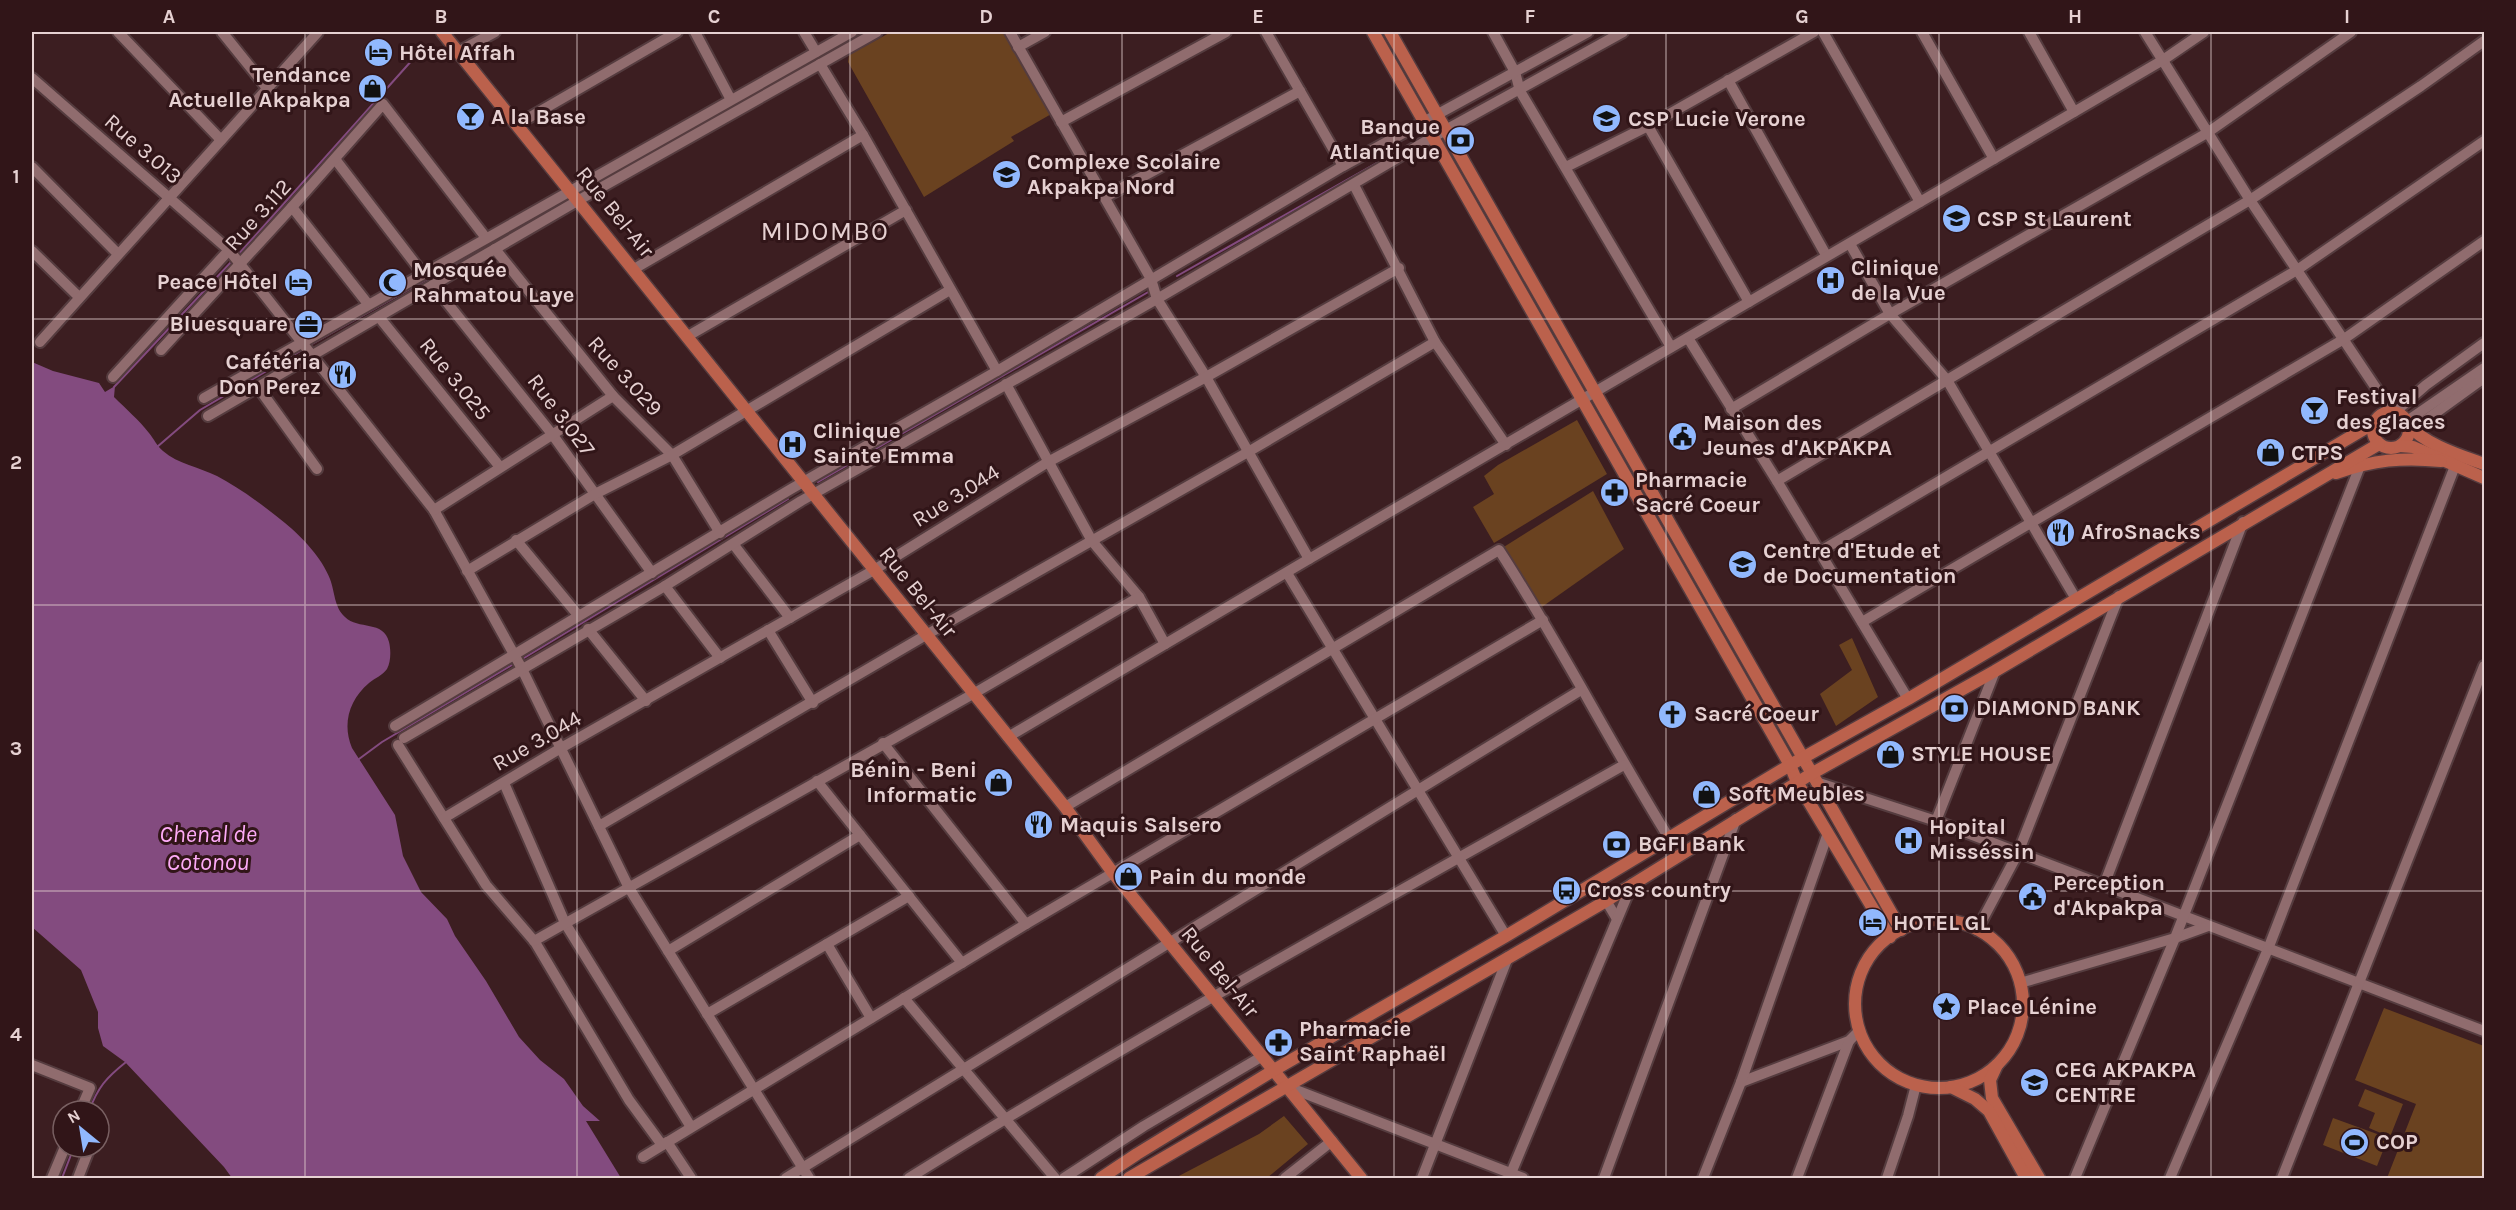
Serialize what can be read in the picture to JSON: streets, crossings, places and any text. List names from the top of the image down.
{
  "streets": {
    "main road": ["Rue Bel-Air"],
    "street": [
      "Rue 3.013",
      "Rue 3.112",
      "Rue 3.029",
      "Rue 3.025",
      "Rue 3.027",
      "Rue 3.044"
    ]
  },
  "crossings": [
    ["Rue 3.013", "Rue 3.112"],
    ["Rue 3.013", "Rue 3.044"],
    ["Rue Bel-Air", "Rue 3.044"]
  ],
  "districts": ["MIDOMBO"],
  "water": ["Chenal de Cotonou"],
  "places": {
    "hotel": ["Hôtel Affah", "Peace Hôtel", "HOTEL GL"],
    "shop": [
      "Tendance Actuelle Akpakpa",
      "CTPS",
      "STYLE HOUSE",
      "Bénin - Beni Informatic",
      "Soft Meubles",
      "Pain du monde"
    ],
    "bar": ["A la Base", "Festival des glaces"],
    "school or university": [
      "CSP Lucie Verone",
      "Complexe Scolaire Akpakpa Nord",
      "CSP St Laurent",
      "Centre d'Etude et de Documentation",
      "CEG AKPAKPA CENTRE"
    ],
    "bank": ["Banque Atlantique", "DIAMOND BANK", "BGFI Bank"],
    "hospital": ["Clinique de la Vue", "Clinique Sainte Emma", "Hopital Misséssin"],
    "mosque": ["Mosquée Rahmatou Laye"],
    "office": ["Bluesquare"],
    "restaurant": ["Cafétéria Don Perez", "AfroSnacks", "Maquis Salsero"],
    "public building": ["Maison des Jeunes d'AKPAKPA", "Perception d'Akpakpa"],
    "pharmacy": ["Pharmacie Sacré Coeur", "Pharmacie Saint Raphaël"],
    "church": ["Sacré Coeur"],
    "bus stop": ["Cross country"],
    "place": ["Place Lénine"],
    "sports": ["COP"]
  },
  "north": "top left",
  "grid": {
    "columns": [
      "A",
      "B",
      "C",
      "D",
      "E",
      "F",
      "G",
      "H",
      "I"
    ],
    "rows": [
      "1",
      "2",
      "3",
      "4"
    ]
  }
}
